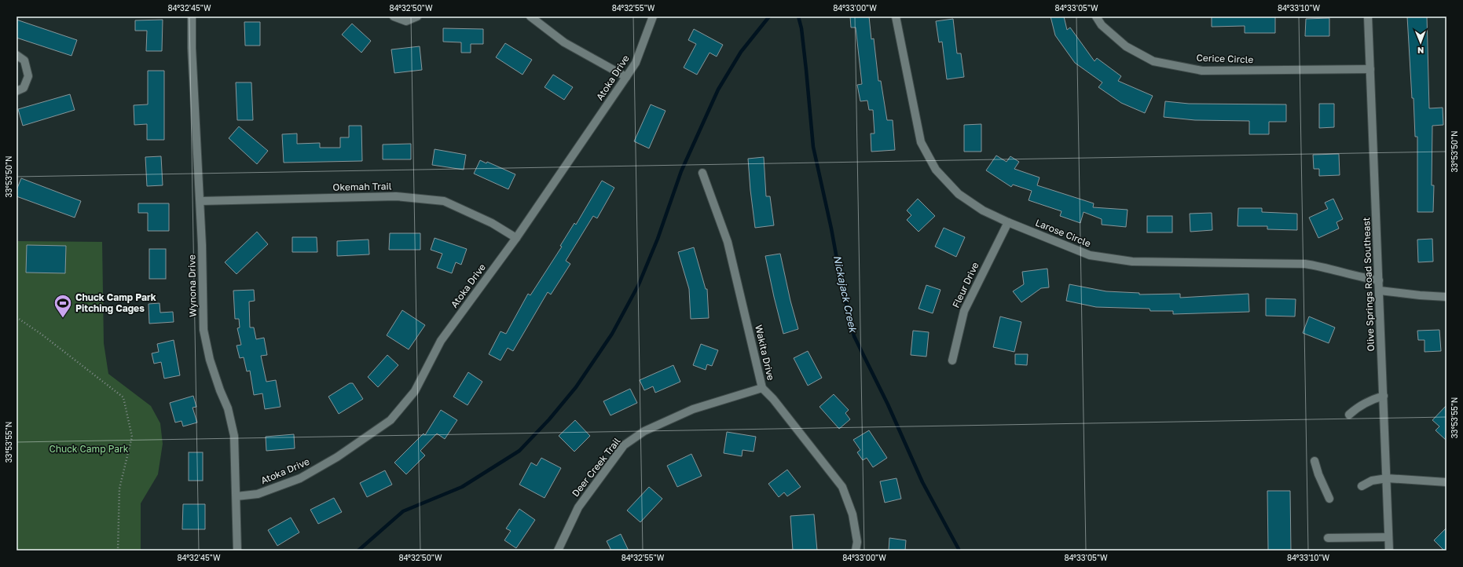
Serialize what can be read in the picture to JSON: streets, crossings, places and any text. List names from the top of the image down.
{
  "streets": {
    "street": [
      "Cerice Circle",
      "Atoka Drive",
      "Okemah Trail",
      "Larose Circle",
      "Olive Springs Road Southeast",
      "Fleur Drive",
      "Wynona Drive",
      "Wakita Drive",
      "Deer Creek Trail"
    ]
  },
  "crossings": [
    ["Cerice Circle", "Olive Springs Road Southeast"],
    ["Atoka Drive", "Okemah Trail"],
    ["Atoka Drive", "Wynona Drive"],
    ["Okemah Trail", "Wynona Drive"],
    ["Larose Circle", "Olive Springs Road Southeast"],
    ["Larose Circle", "Fleur Drive"],
    ["Wakita Drive", "Deer Creek Trail"]
  ],
  "water": ["Nickajack Creek"],
  "parks": ["Chuck Camp Park"],
  "places": {
    "sports": ["Chuck Camp Park Pitching Cages"]
  },
  "north": "bottom",
  "coordinates": [
    "84°32'45\"W",
    "84°32'50\"W",
    "84°32'55\"W",
    "84°33'00\"W",
    "84°33'05\"W",
    "84°33'10\"W",
    "33°53'50\"N",
    "33°53'55\"N"
  ]
}
